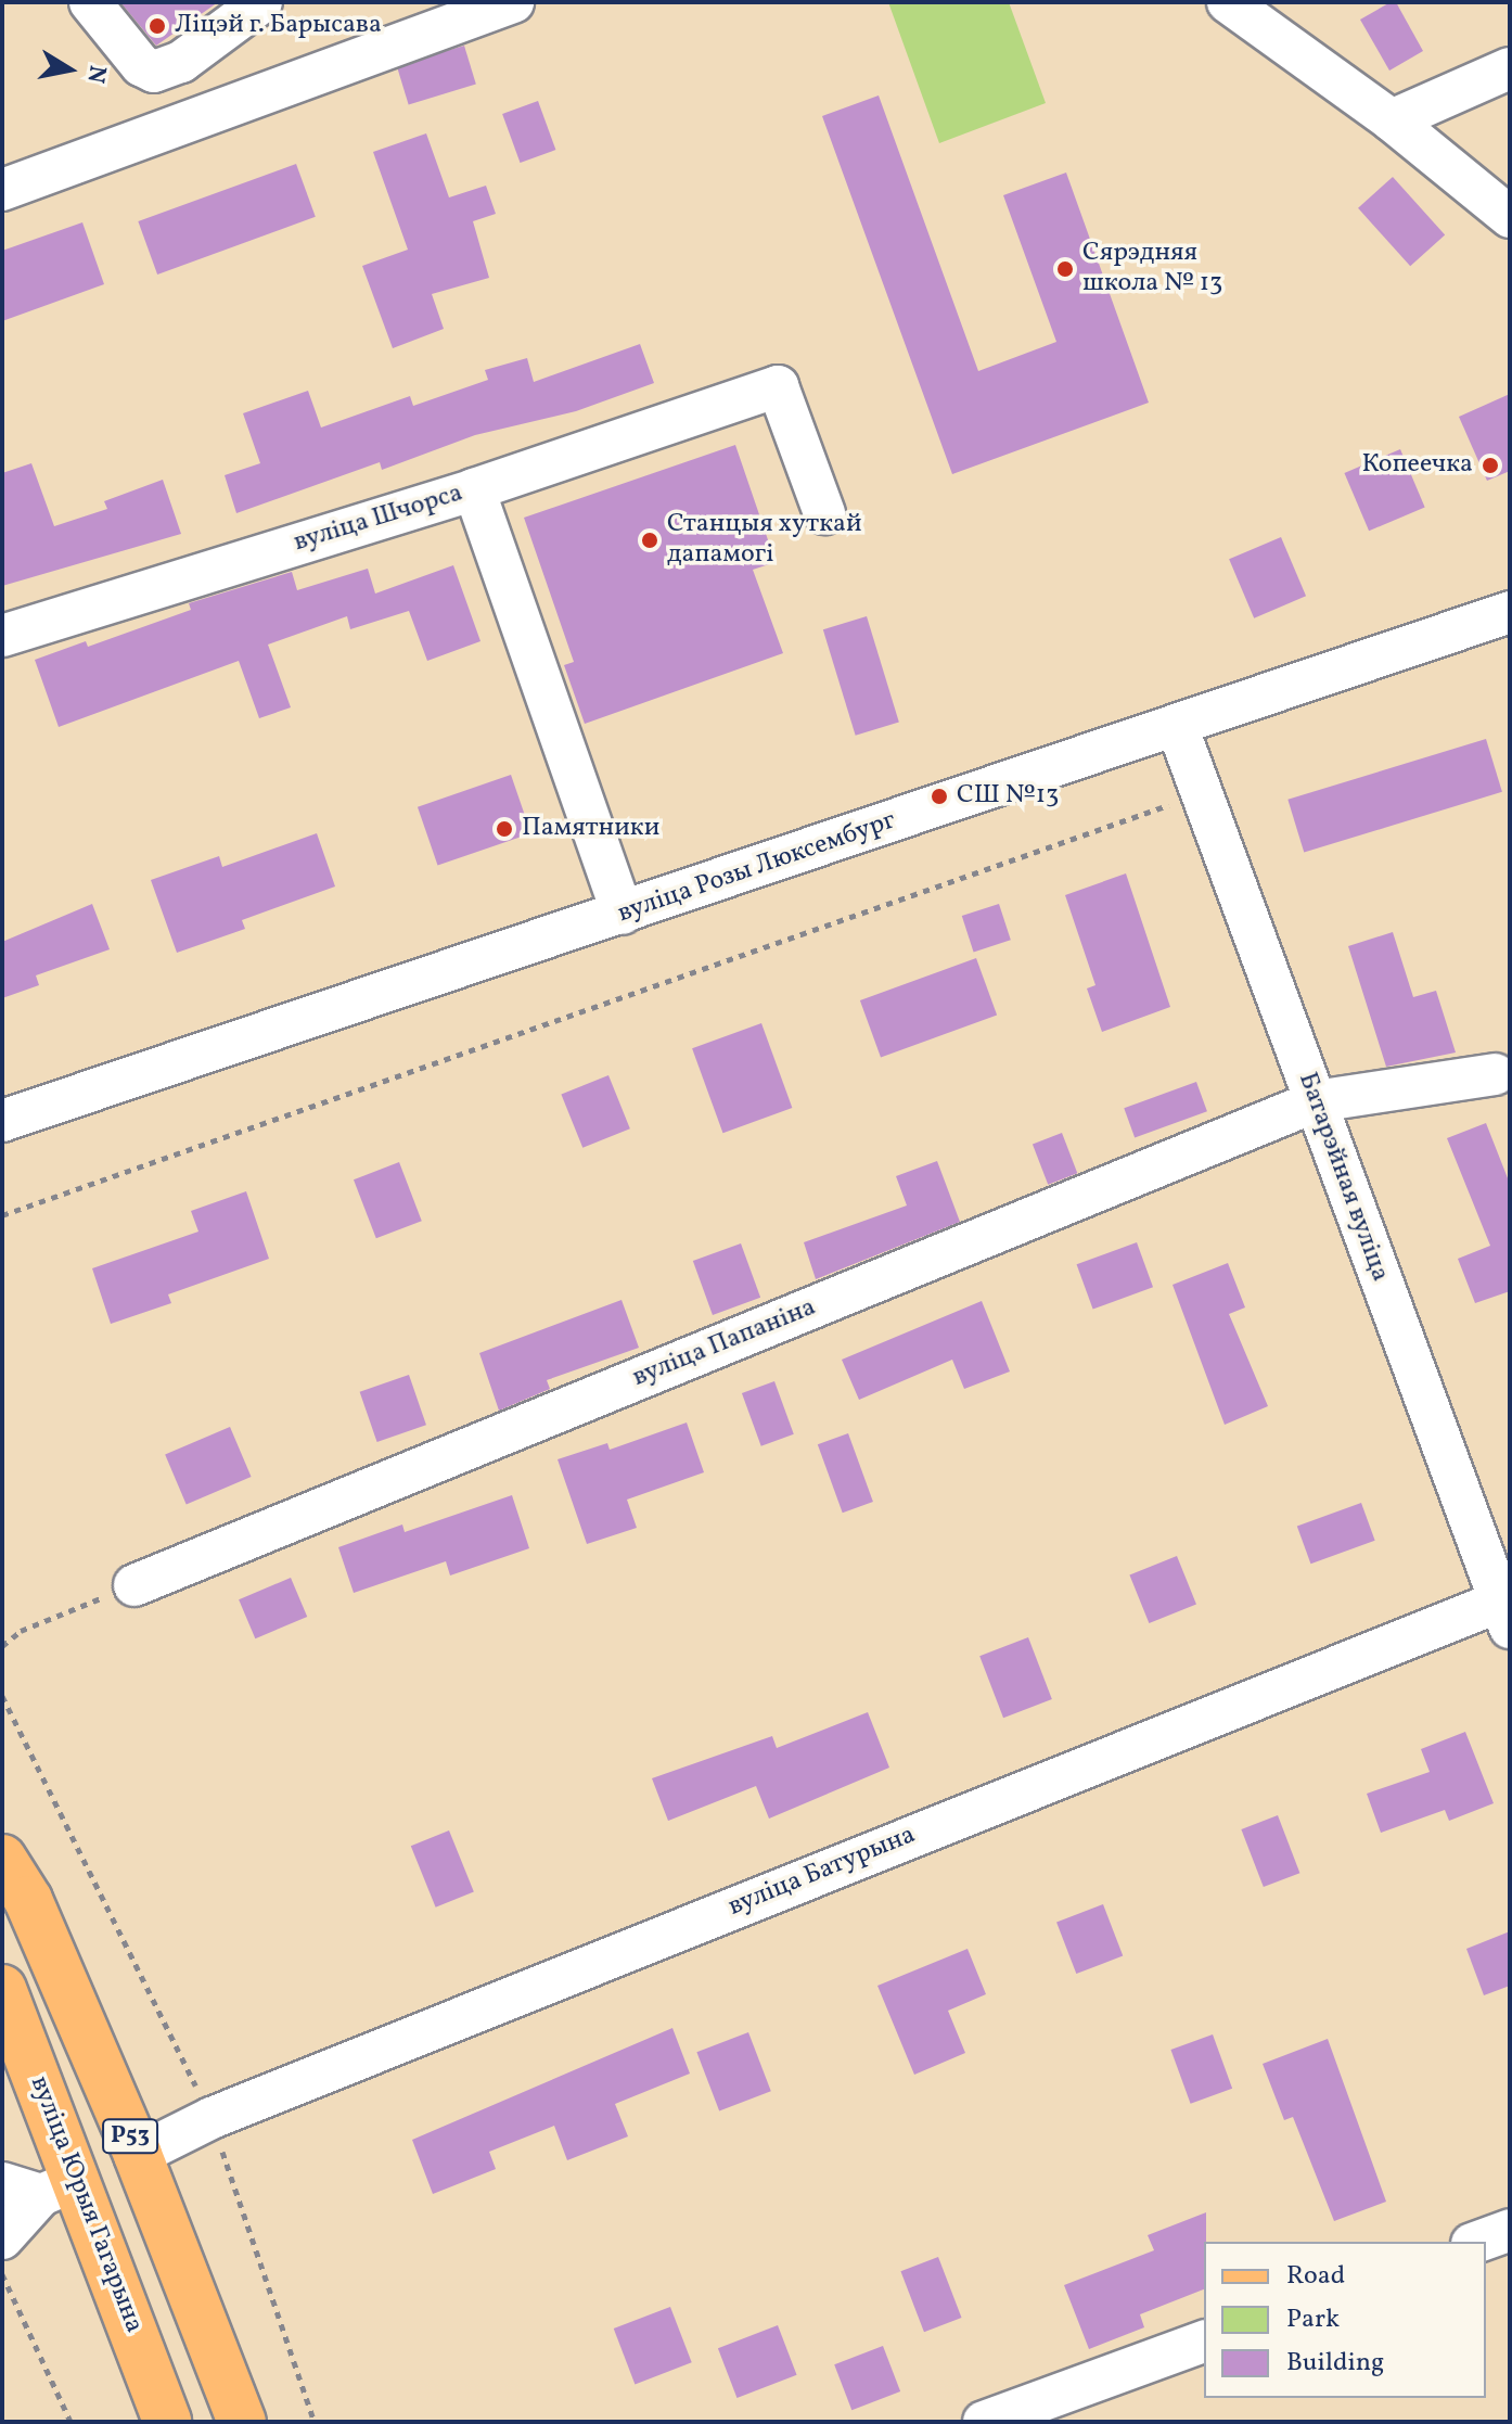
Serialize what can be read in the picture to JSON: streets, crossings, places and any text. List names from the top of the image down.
{
  "streets": {
    "main road": ["Р53", "вуліца Юрыя Гагарына"],
    "street": [
      "вуліца Шчорса",
      "вуліца Розы Люксембург",
      "Батарэйная вуліца",
      "вуліца Папаніна",
      "вуліца Батурына"
    ]
  },
  "crossings": [
    ["вуліца Шчорса", "вуліца Розы Люксембург"],
    ["вуліца Розы Люксембург", "Батарэйная вуліца"],
    ["Батарэйная вуліца", "вуліца Папаніна"],
    ["Батарэйная вуліца", "вуліца Батурына"],
    ["вуліца Батурына", "Р53"]
  ],
  "places": [
    "Ліцэй г. Барысава",
    "Сярэдняя школа № 13",
    "Копеечка",
    "Станцыя хуткай дапамогі",
    "СШ №13",
    "Памятники"
  ],
  "legend": ["Road", "Park", "Building"],
  "north": "right"
}
